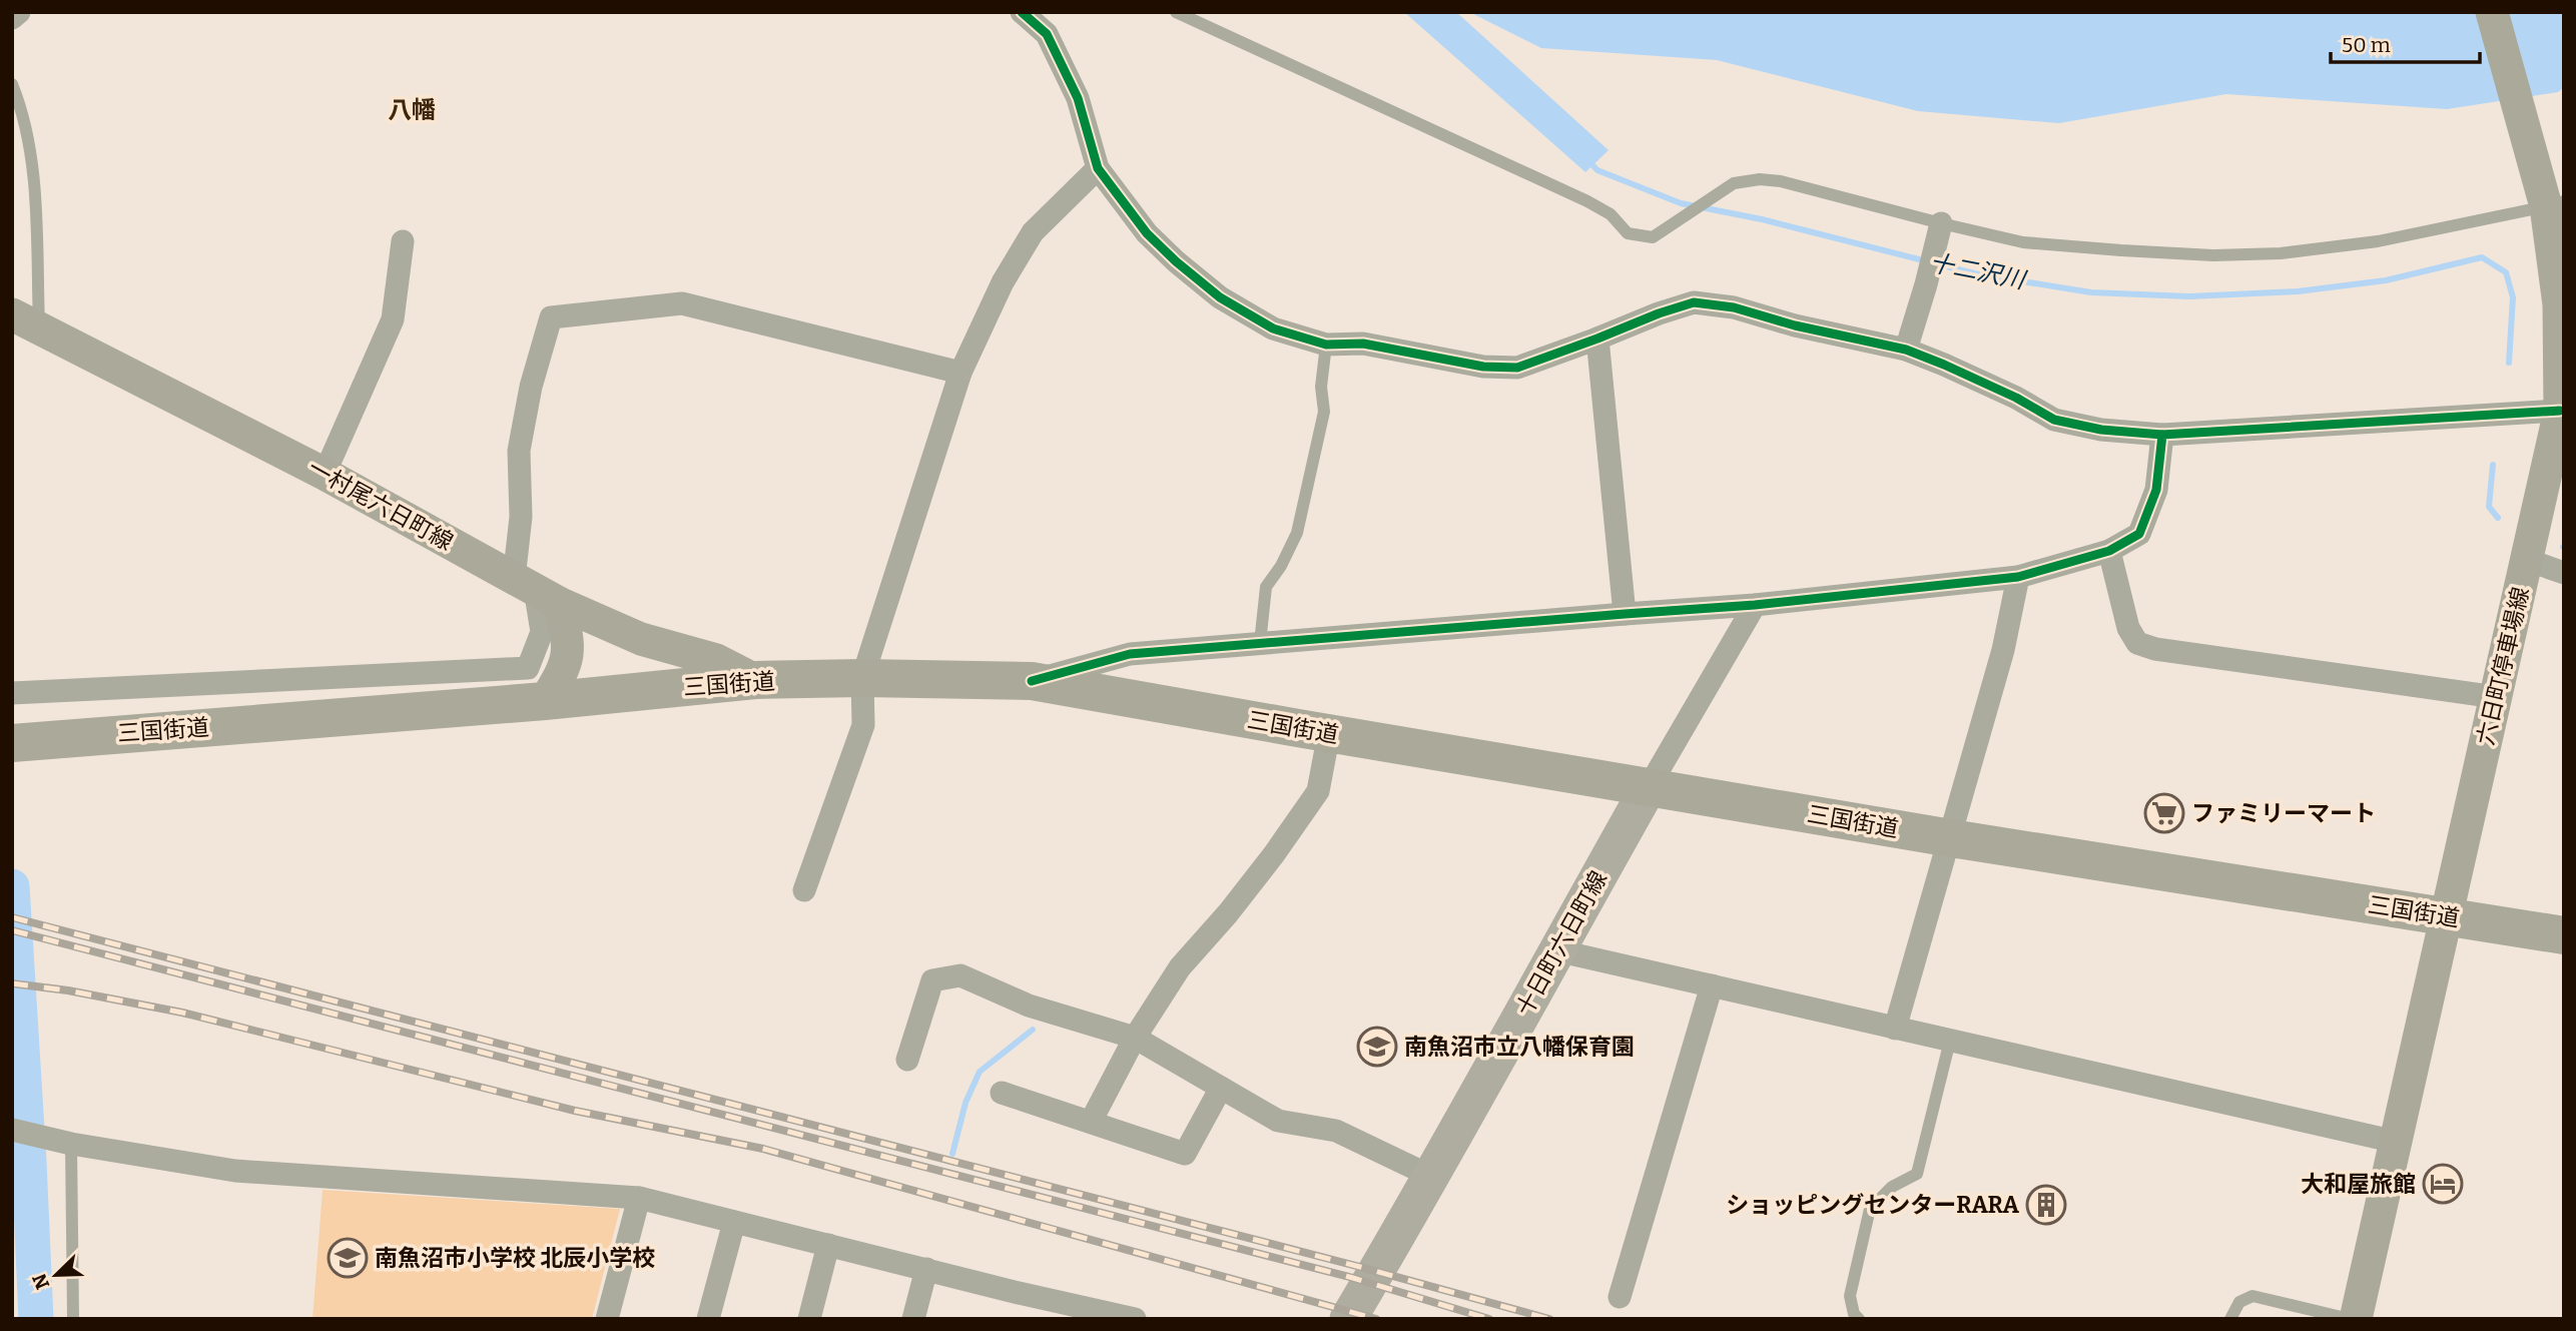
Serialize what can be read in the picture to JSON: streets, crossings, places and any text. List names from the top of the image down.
{
  "streets": {
    "highway": ["三国街道"],
    "main road": ["一村尾六日町線", "六日町停車場線", "十日町六日町線"]
  },
  "crossings": [
    ["一村尾六日町線", "三国街道"],
    ["六日町停車場線", "三国街道"],
    ["三国街道", "十日町六日町線"]
  ],
  "districts": ["八幡"],
  "water": ["十二沢川"],
  "places": {
    "supermarket": ["ファミリーマート"],
    "school or university": ["南魚沼市立八幡保育園", "南魚沼市小学校 北辰小学校"],
    "hotel": ["大和屋旅館"],
    "building": ["ショッピングセンターRARA"]
  },
  "scale_bar": "50 m",
  "north": "bottom left"
}
